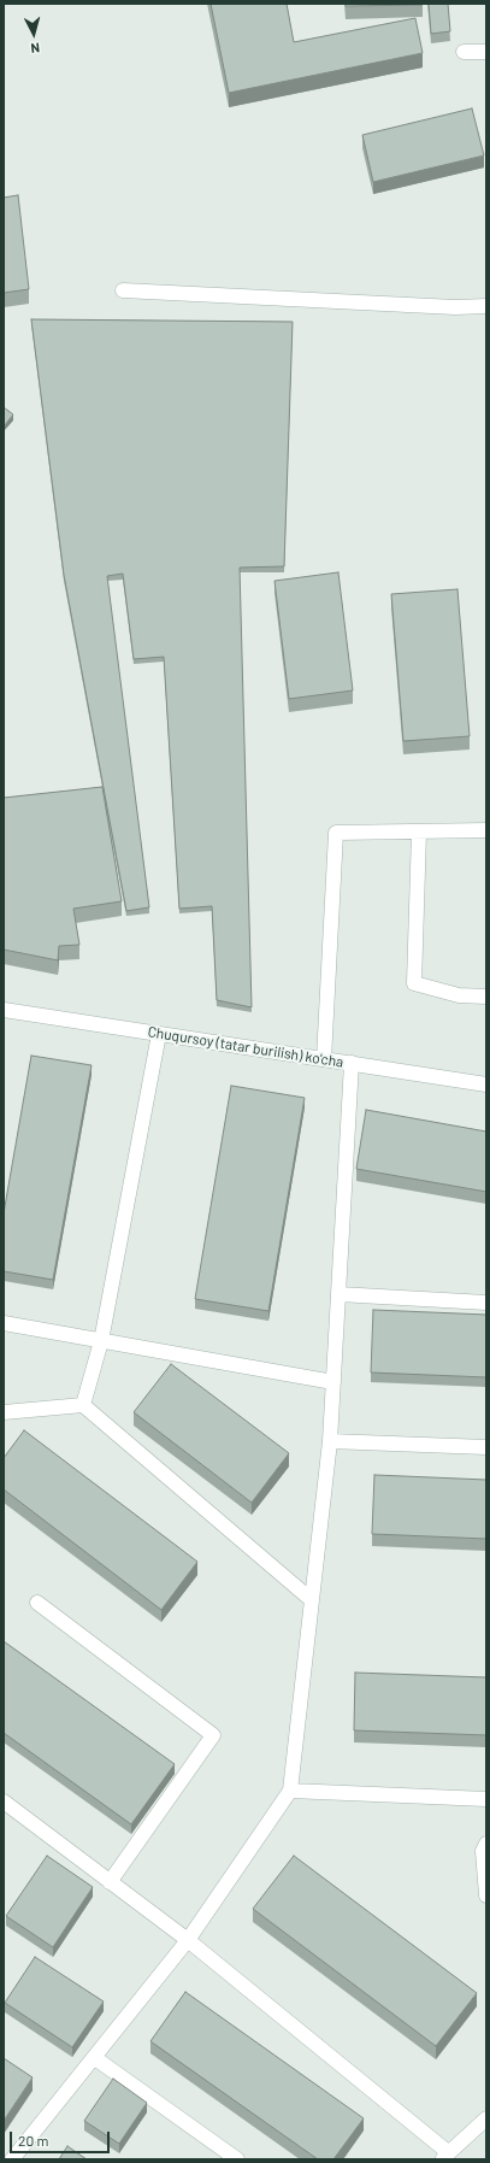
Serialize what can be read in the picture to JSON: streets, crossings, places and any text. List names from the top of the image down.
{
  "streets": {
    "street": ["Chuqursoy (tatar burilish) ko'cha"]
  },
  "scale_bar": "20 m",
  "north": "bottom"
}
